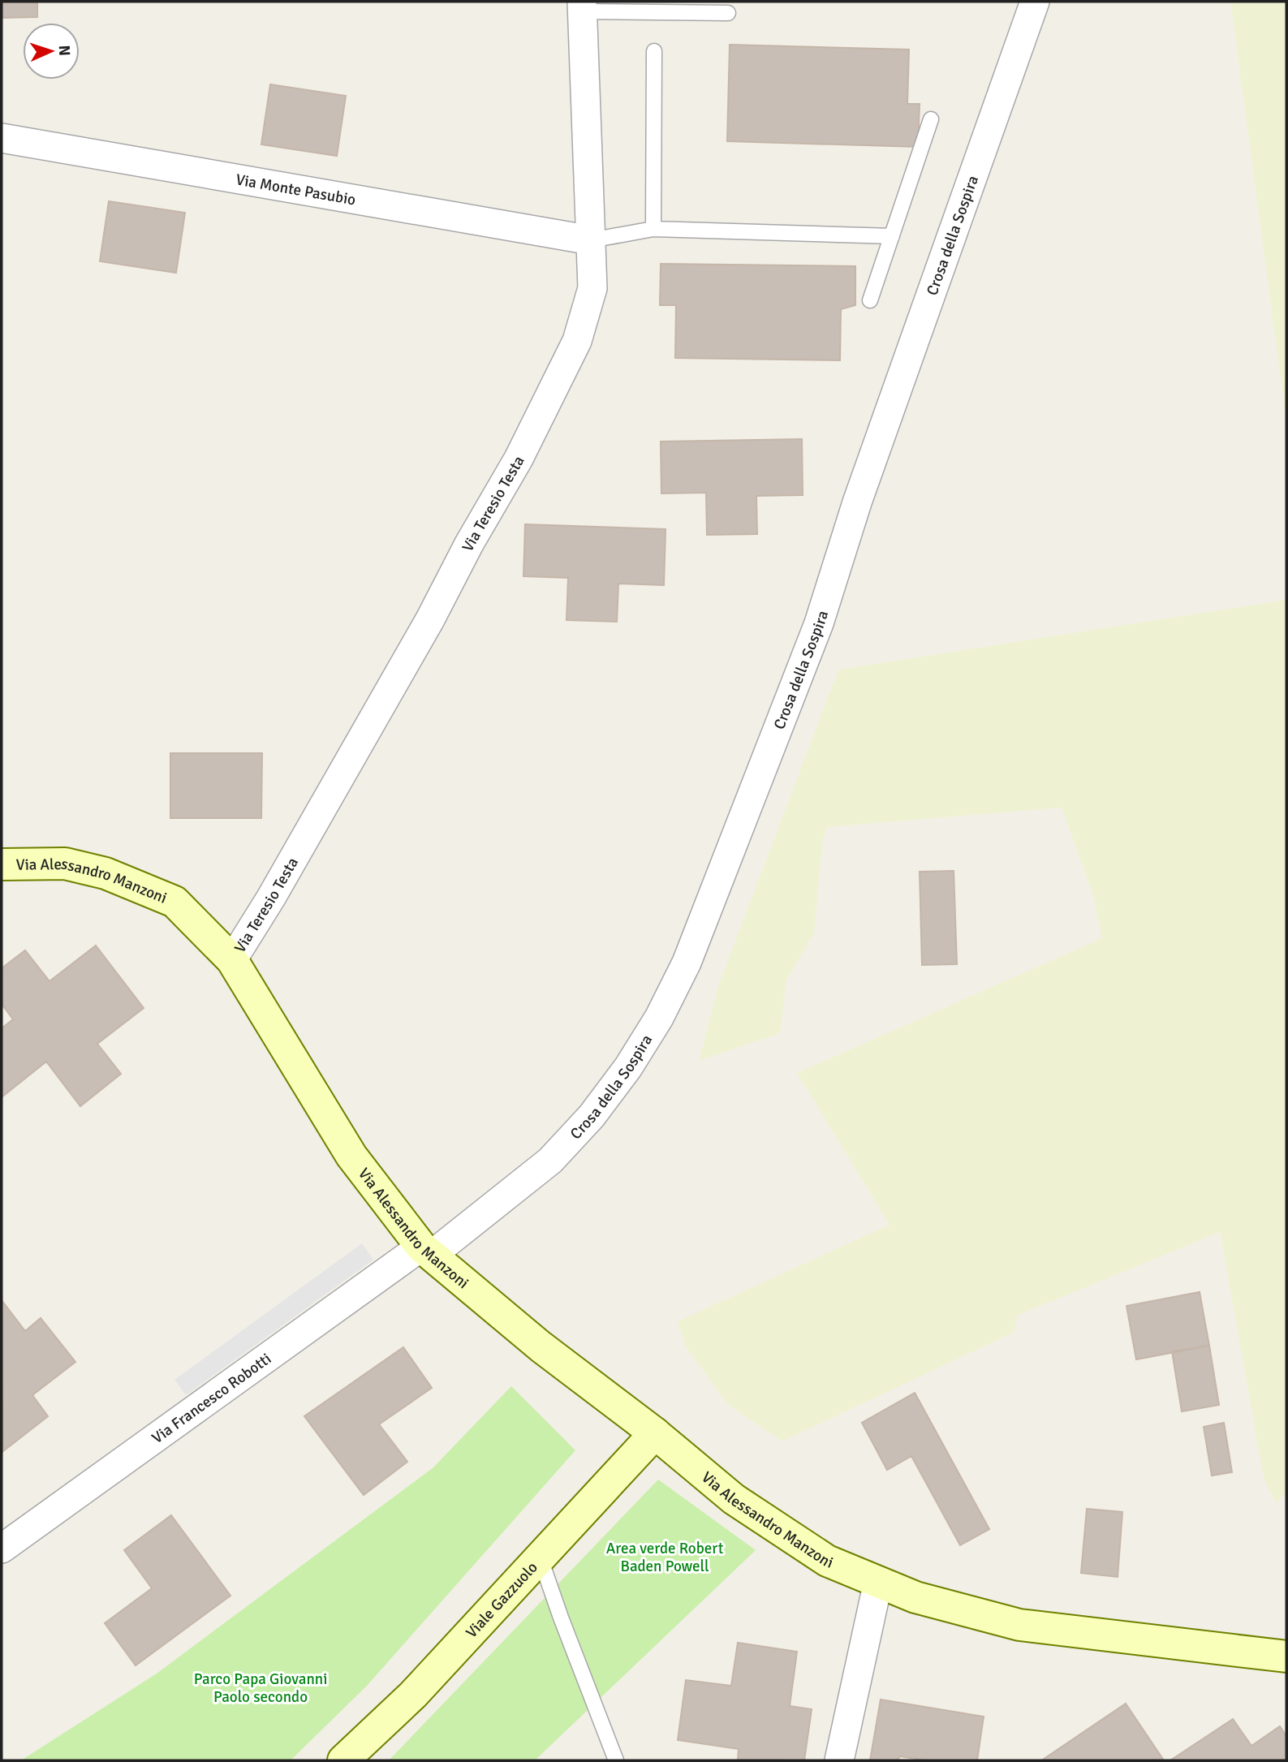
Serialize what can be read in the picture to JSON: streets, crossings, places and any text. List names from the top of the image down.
{
  "streets": {
    "street": [
      "Via Monte Pasubio",
      "Crosa della Sospira",
      "Via Teresio Testa",
      "Via Alessandro Manzoni",
      "Via Francesco Robotti",
      "Viale Gazzuolo"
    ]
  },
  "crossings": [
    ["Via Monte Pasubio", "Via Teresio Testa"],
    ["Crosa della Sospira", "Via Alessandro Manzoni"],
    ["Crosa della Sospira", "Via Francesco Robotti"],
    ["Via Teresio Testa", "Via Alessandro Manzoni"],
    ["Via Alessandro Manzoni", "Via Francesco Robotti"],
    ["Via Alessandro Manzoni", "Viale Gazzuolo"]
  ],
  "parks": ["Area verde Robert Baden Powell", "Parco Papa Giovanni Paolo secondo"],
  "north": "right"
}
